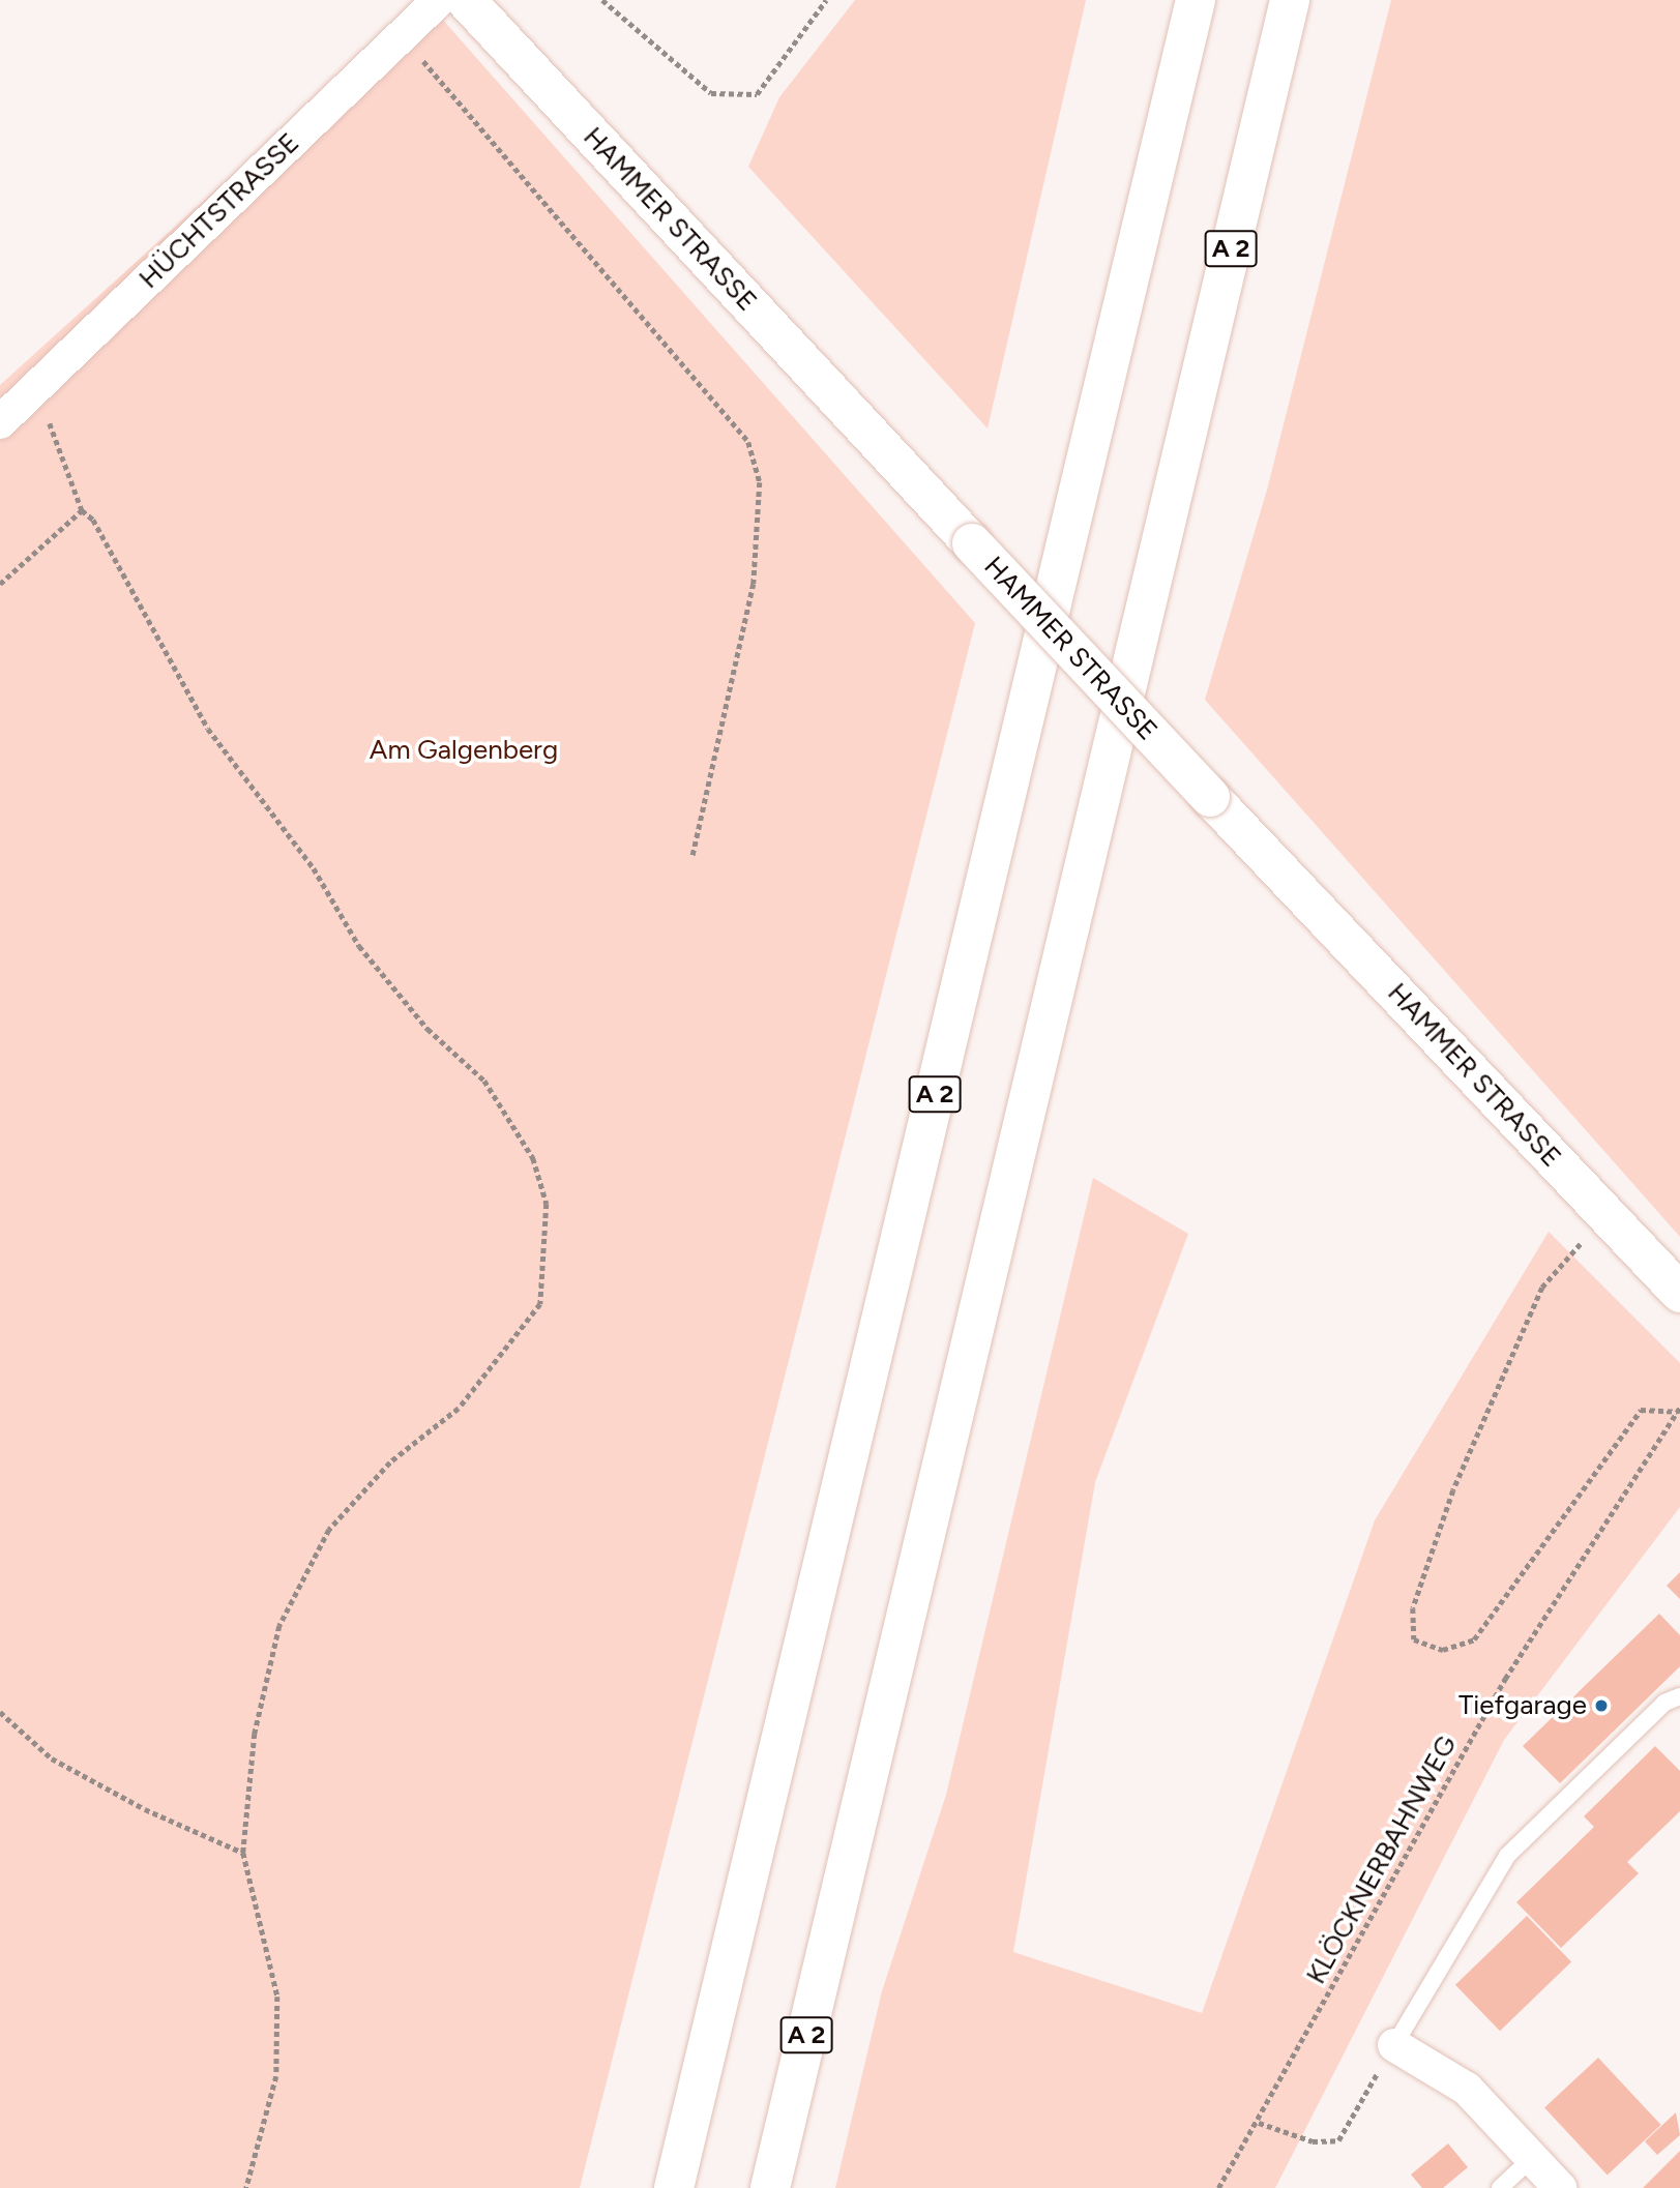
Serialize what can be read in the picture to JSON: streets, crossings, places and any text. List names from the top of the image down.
{
  "streets": {
    "main road": ["HAMMER STRASSE", "A 2"],
    "street": ["HÜCHTSTRASSE"],
    "path": ["KLÖCKNERBAHNWEG"]
  },
  "parks": ["Am Galgenberg"],
  "places": ["Tiefgarage"]
}
